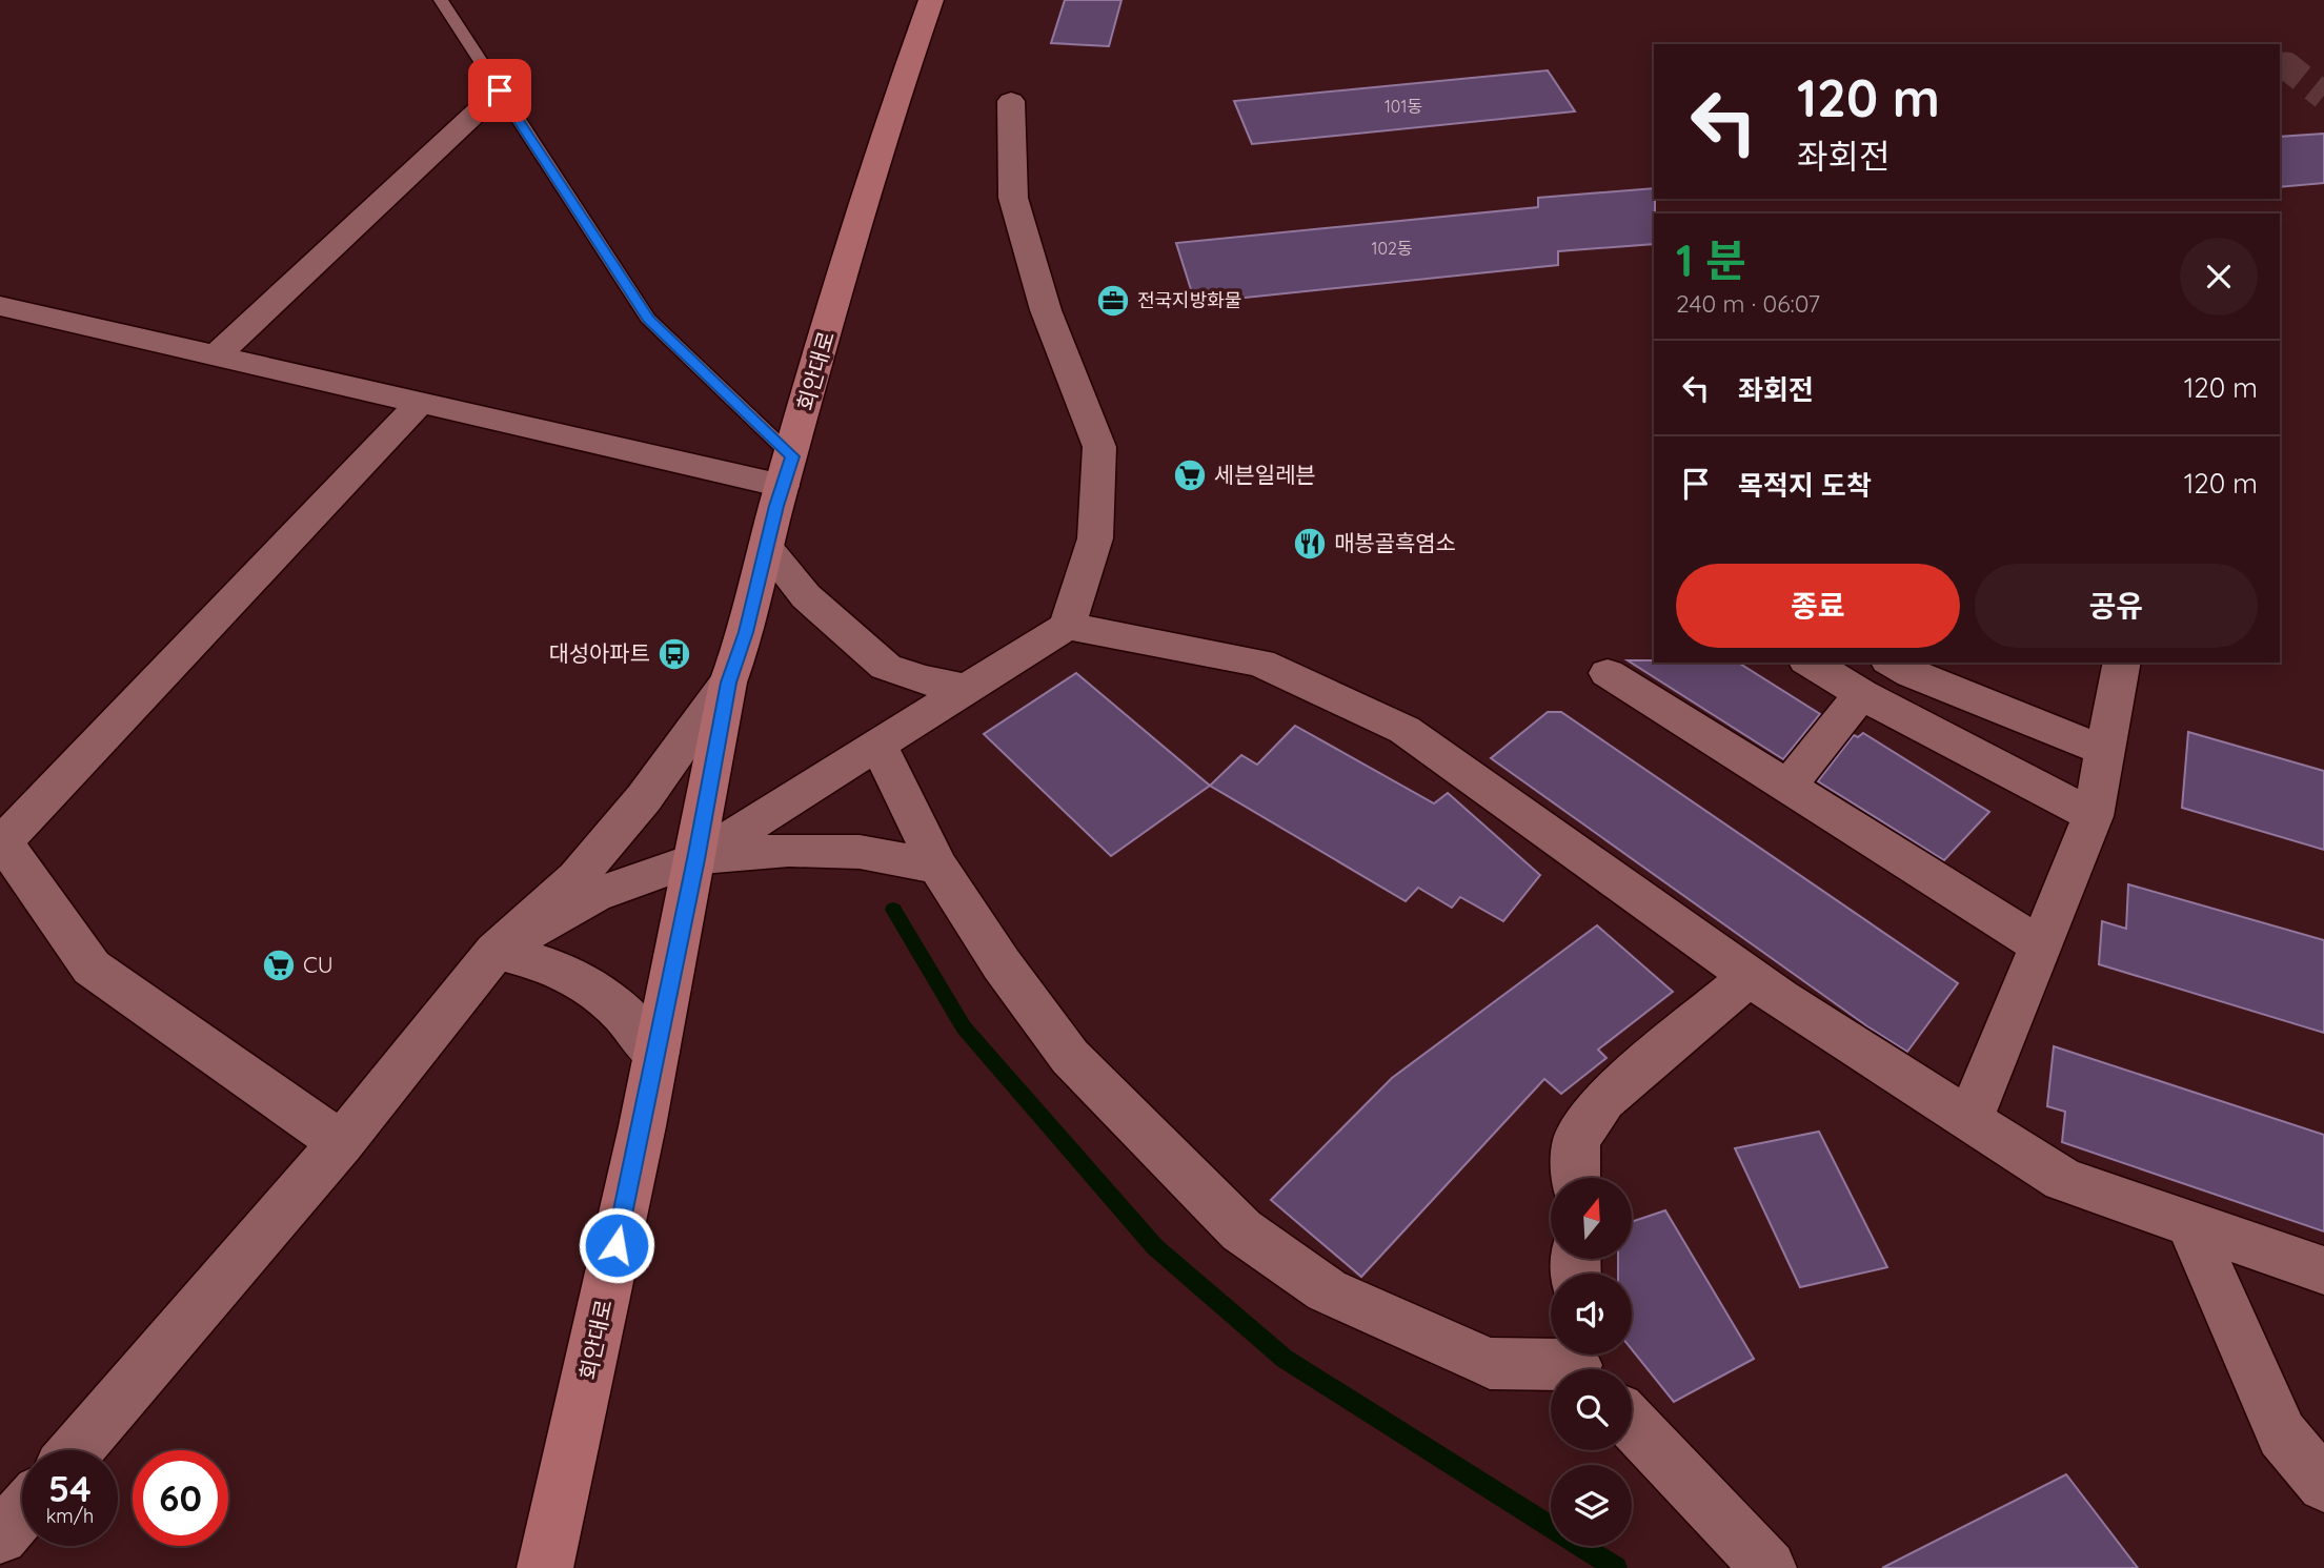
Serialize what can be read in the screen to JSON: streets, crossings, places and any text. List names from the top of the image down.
{
  "streets": {
    "main road": ["회안대로"]
  },
  "places": {
    "office": ["전국지방화물"],
    "supermarket": ["세븐일레븐", "CU"],
    "restaurant": ["매봉골흑염소"],
    "bus stop": ["대성아파트"]
  },
  "house_numbers": ["101동", "102동"],
  "north": "top",
  "page": {
    "turn": ["120 m", "좌회전"],
    "heading": ["1 분", "240 m · 06:07"],
    "list": [
      {
        "name": "좌회전",
        "value": "120 m"
      },
      {
        "name": "목적지 도착",
        "value": "120 m"
      }
    ],
    "buttons": ["종료", "공유"],
    "speed": "54 km/h",
    "limit": "60"
  }
}
